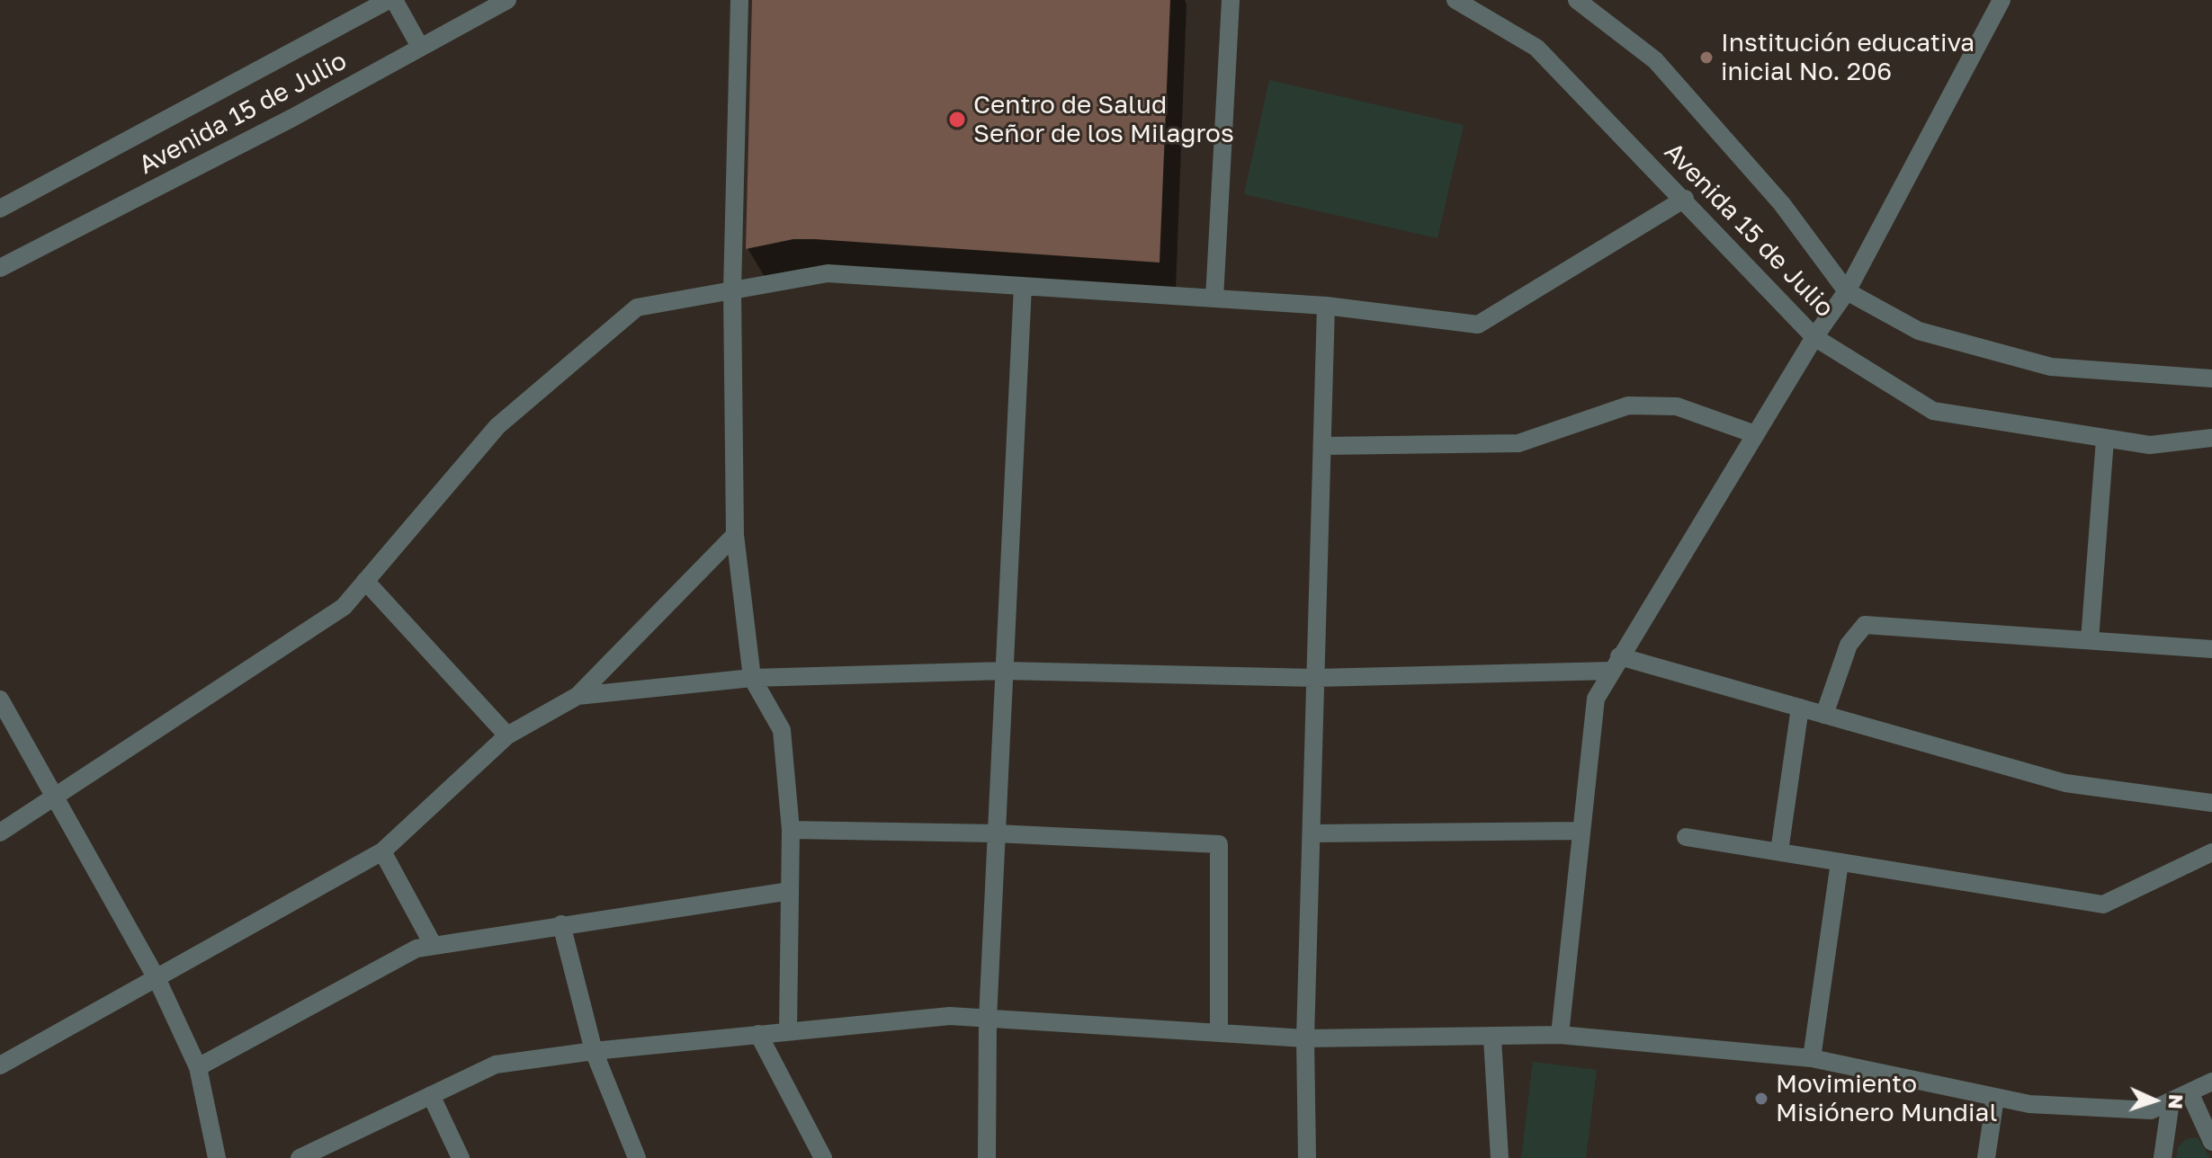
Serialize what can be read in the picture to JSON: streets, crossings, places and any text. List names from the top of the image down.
{
  "streets": {
    "street": ["Avenida 15 de Julio"]
  },
  "places": ["Institución educativa inicial No. 206", "Centro de Salud Señor de los Milagros", "Movimiento Misiónero Mundial"],
  "north": "right"
}
